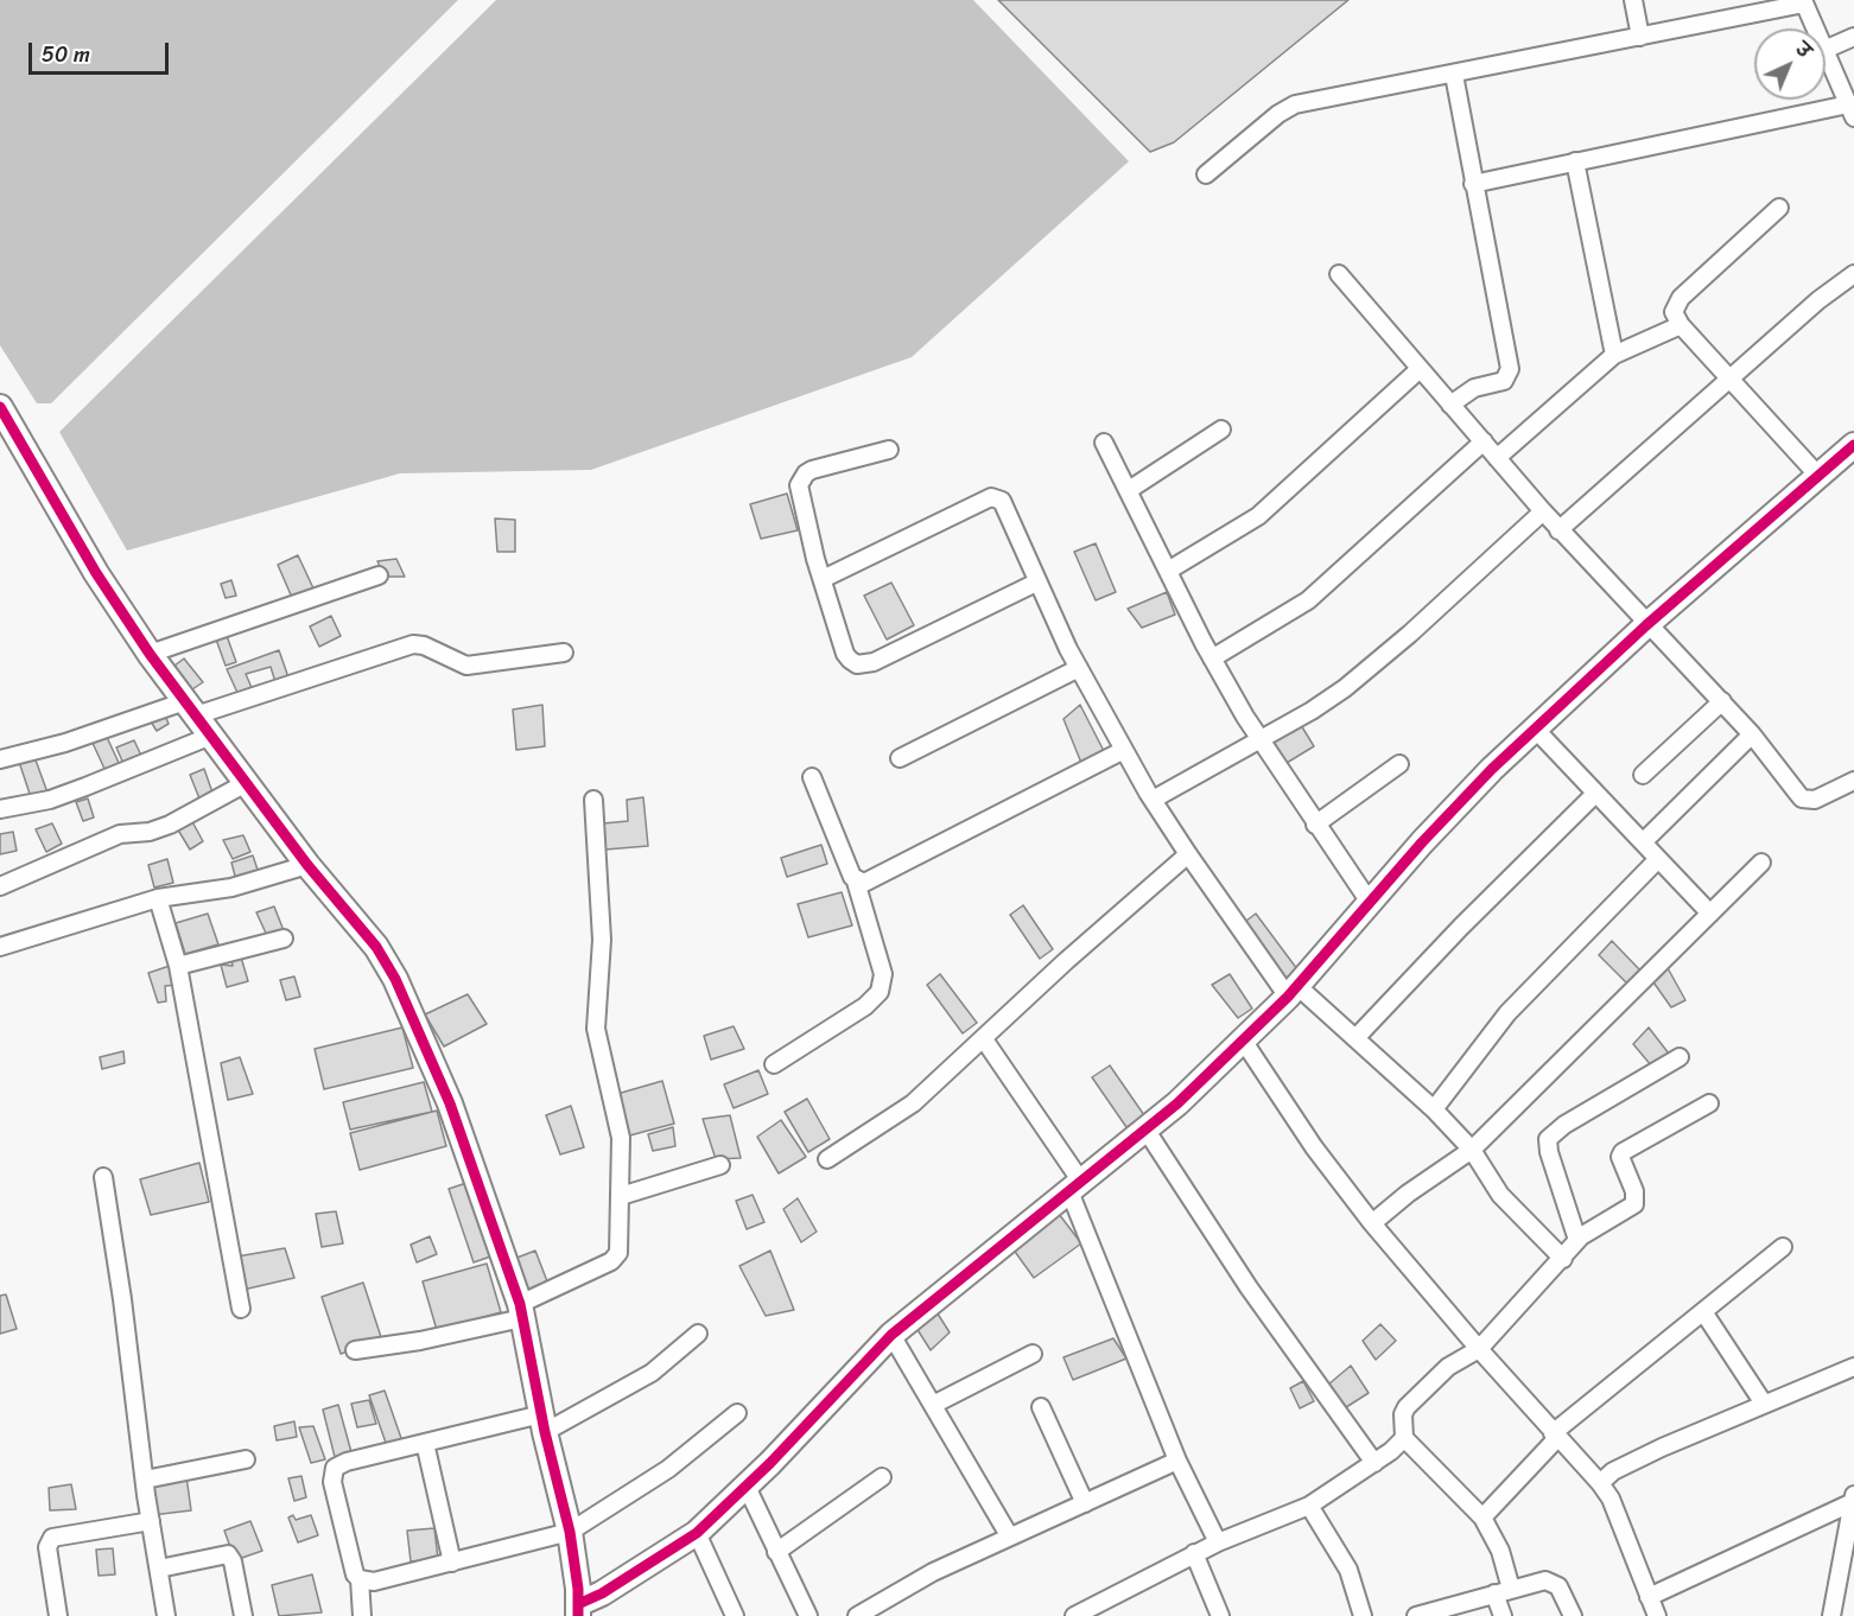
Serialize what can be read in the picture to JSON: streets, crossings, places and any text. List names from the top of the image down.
{
  "scale_bar": "50 m",
  "north": "top right"
}
